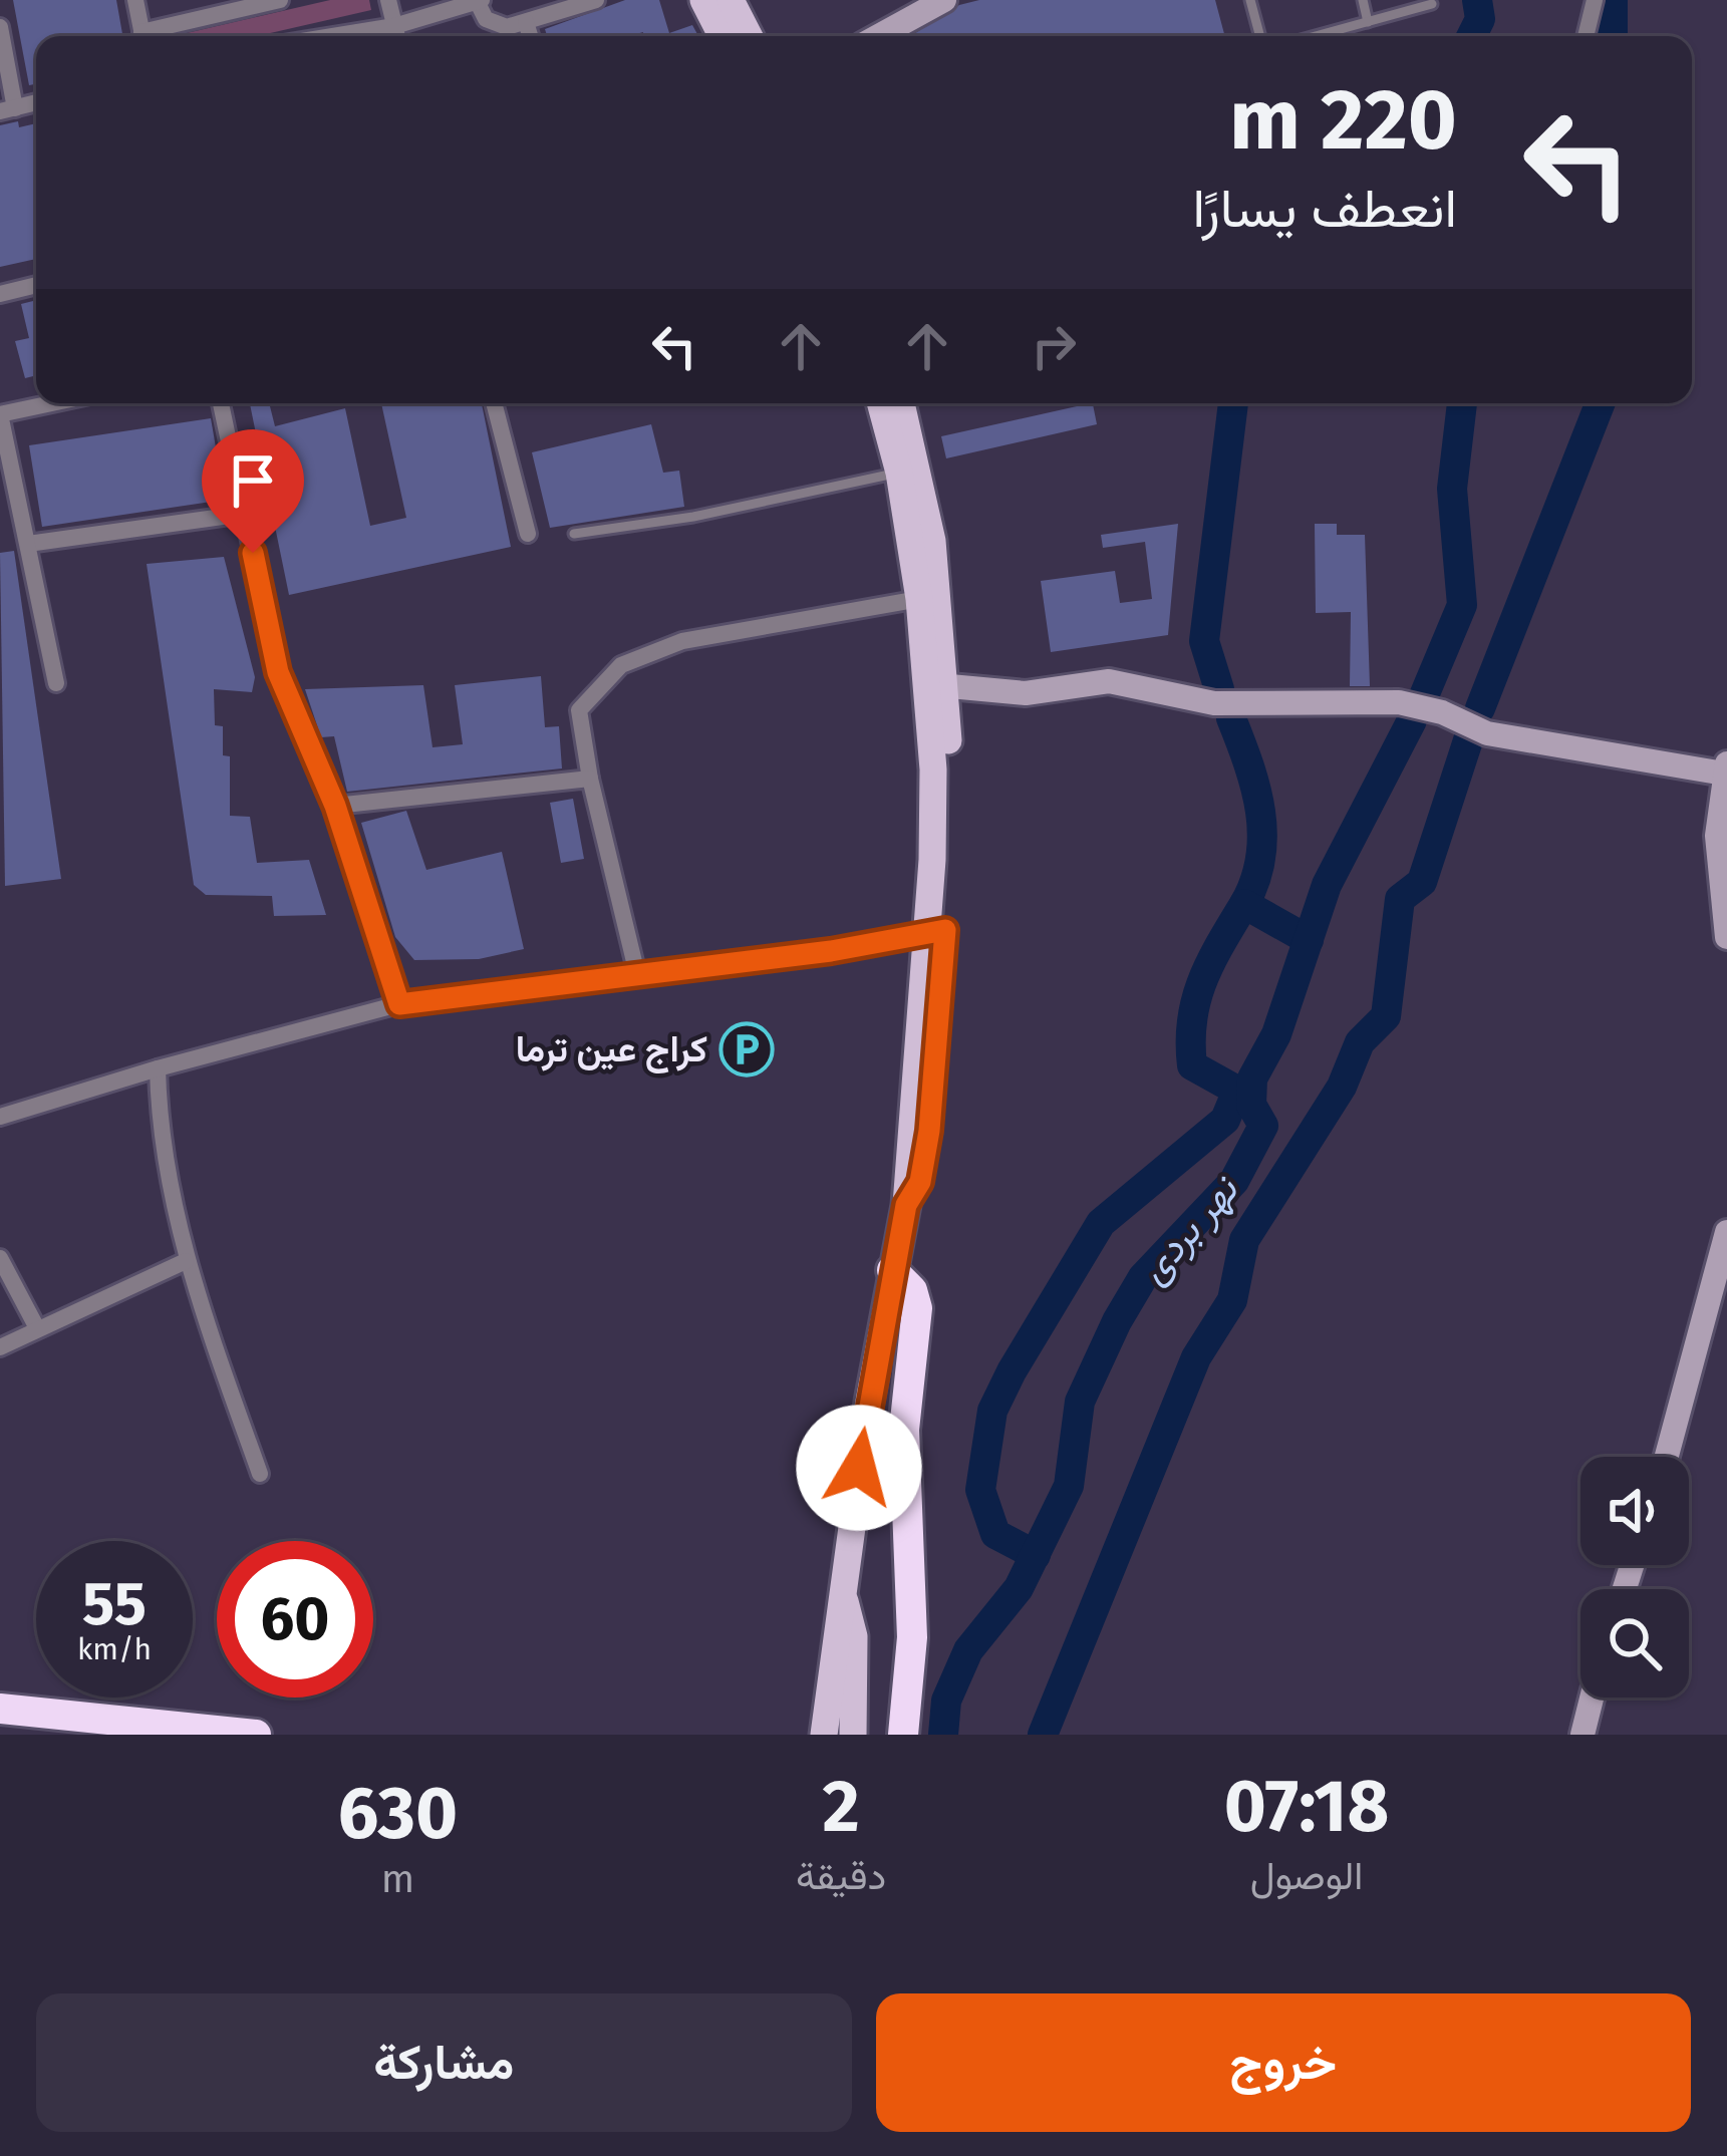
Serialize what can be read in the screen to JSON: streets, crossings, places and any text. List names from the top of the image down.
{
  "water": ["نهر بردى"],
  "places": {
    "parking": ["كراج عين ترما"]
  },
  "page": {
    "turn": ["220 m", "انعطف يسارًا"],
    "speed": "55 km/h",
    "limit": "60",
    "eta": [
      "07:18",
      "الوصول",
      "2",
      "دقيقة",
      "630",
      "m"
    ],
    "buttons": ["خروج", "مشاركة"]
  }
}
